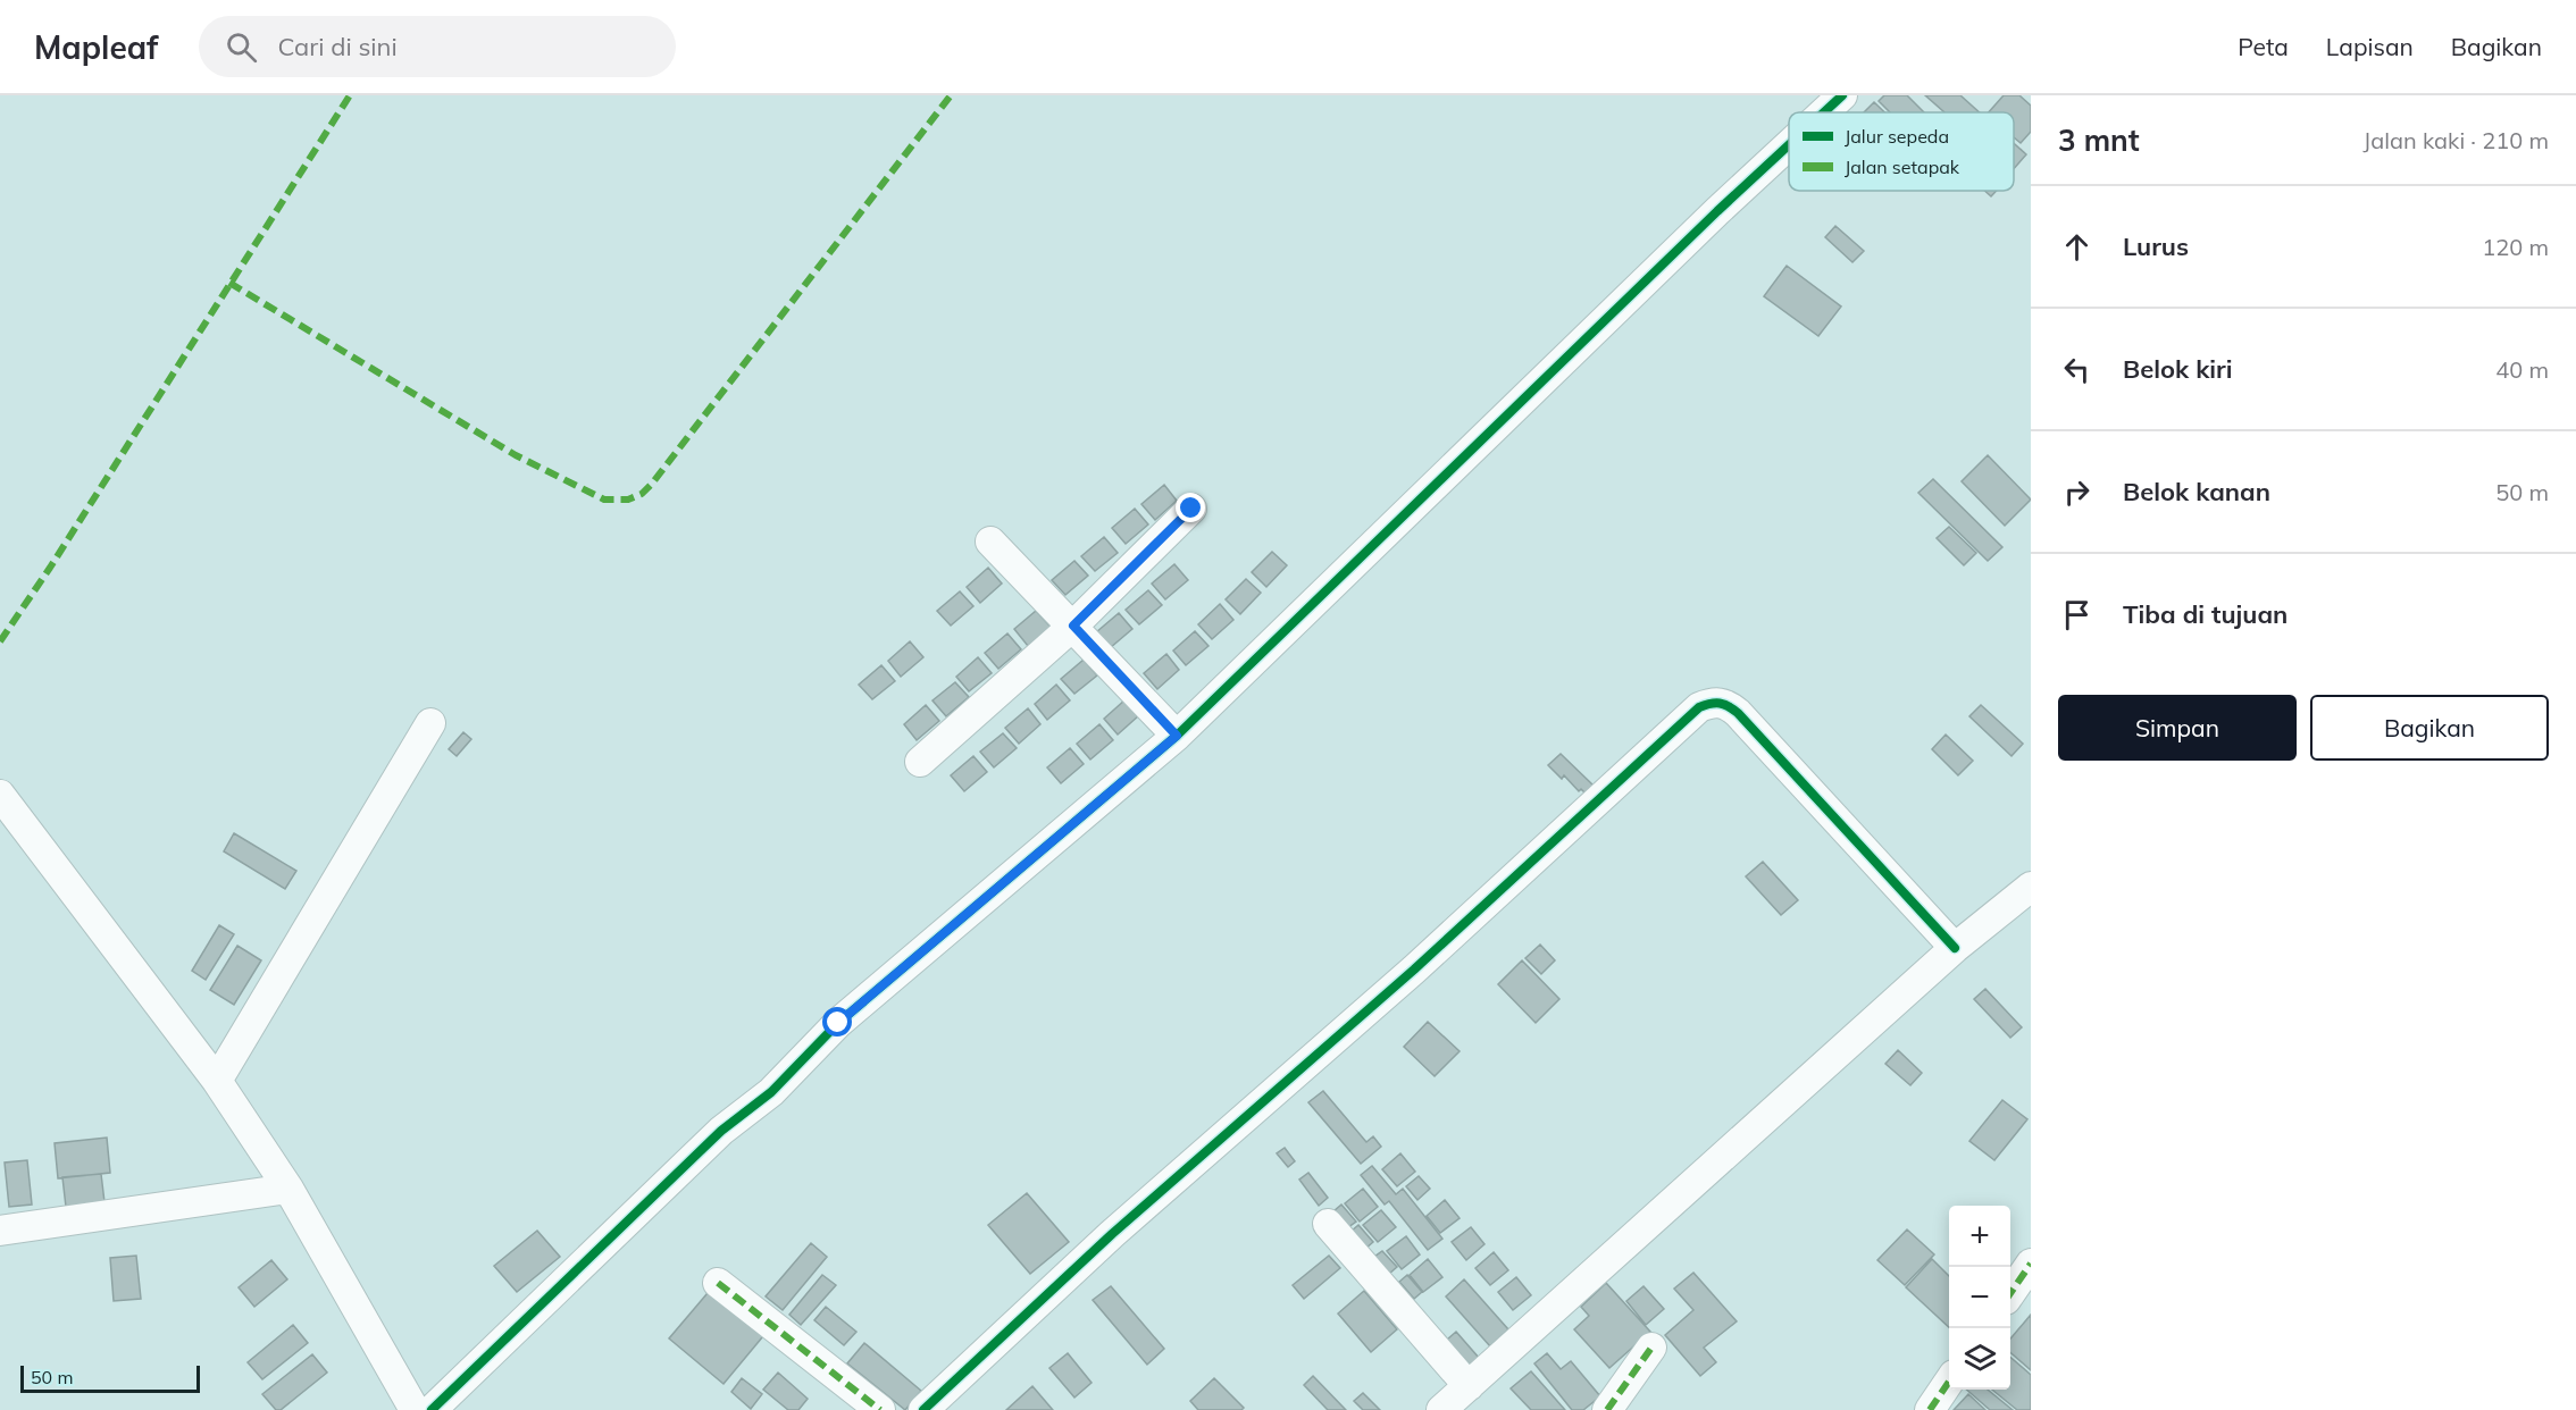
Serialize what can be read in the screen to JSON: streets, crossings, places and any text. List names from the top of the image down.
{
  "legend": ["Jalur sepeda", "Jalan setapak"],
  "scale_bar": "50 m",
  "page": {
    "header": "Mapleaf",
    "search": "Cari di sini",
    "nav": ["Peta", "Lapisan", "Bagikan"],
    "heading": ["3 mnt", "Jalan kaki · 210 m"],
    "list": [
      ["Lurus", "120 m"],
      ["Belok kiri", "40 m"],
      ["Belok kanan", "50 m"],
      "Tiba di tujuan"
    ],
    "buttons": ["Simpan", "Bagikan"],
    "map_buttons": ["+", "−"],
    "scale": "50 m"
  }
}
